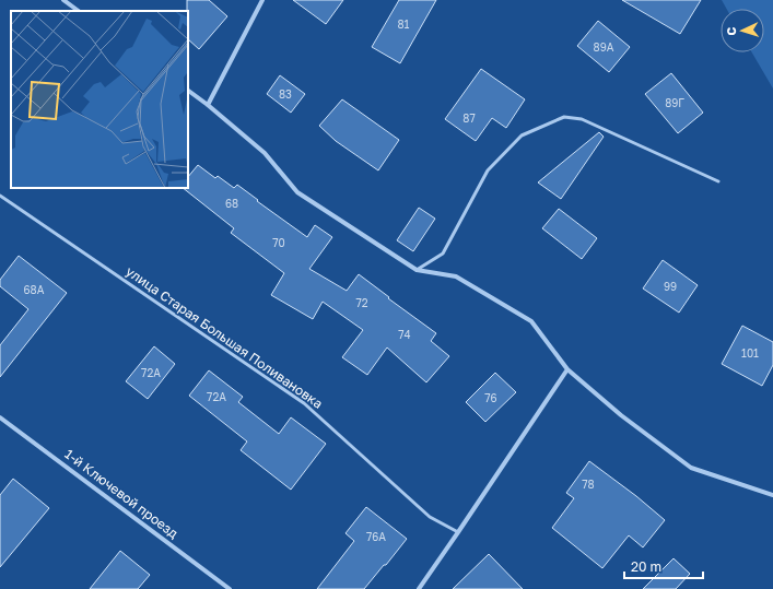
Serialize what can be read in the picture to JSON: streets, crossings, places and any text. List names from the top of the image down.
{
  "streets": {
    "street": ["1-й Ключевой проезд"],
    "lane": ["улица Старая Большая Поливановка"]
  },
  "house_numbers": [
    "81",
    "89А",
    "83",
    "89Г",
    "87",
    "68",
    "70",
    "99",
    "68А",
    "72",
    "74",
    "101",
    "72А",
    "72А",
    "76",
    "78",
    "76А"
  ],
  "scale_bar": "20 m",
  "north": "left"
}
